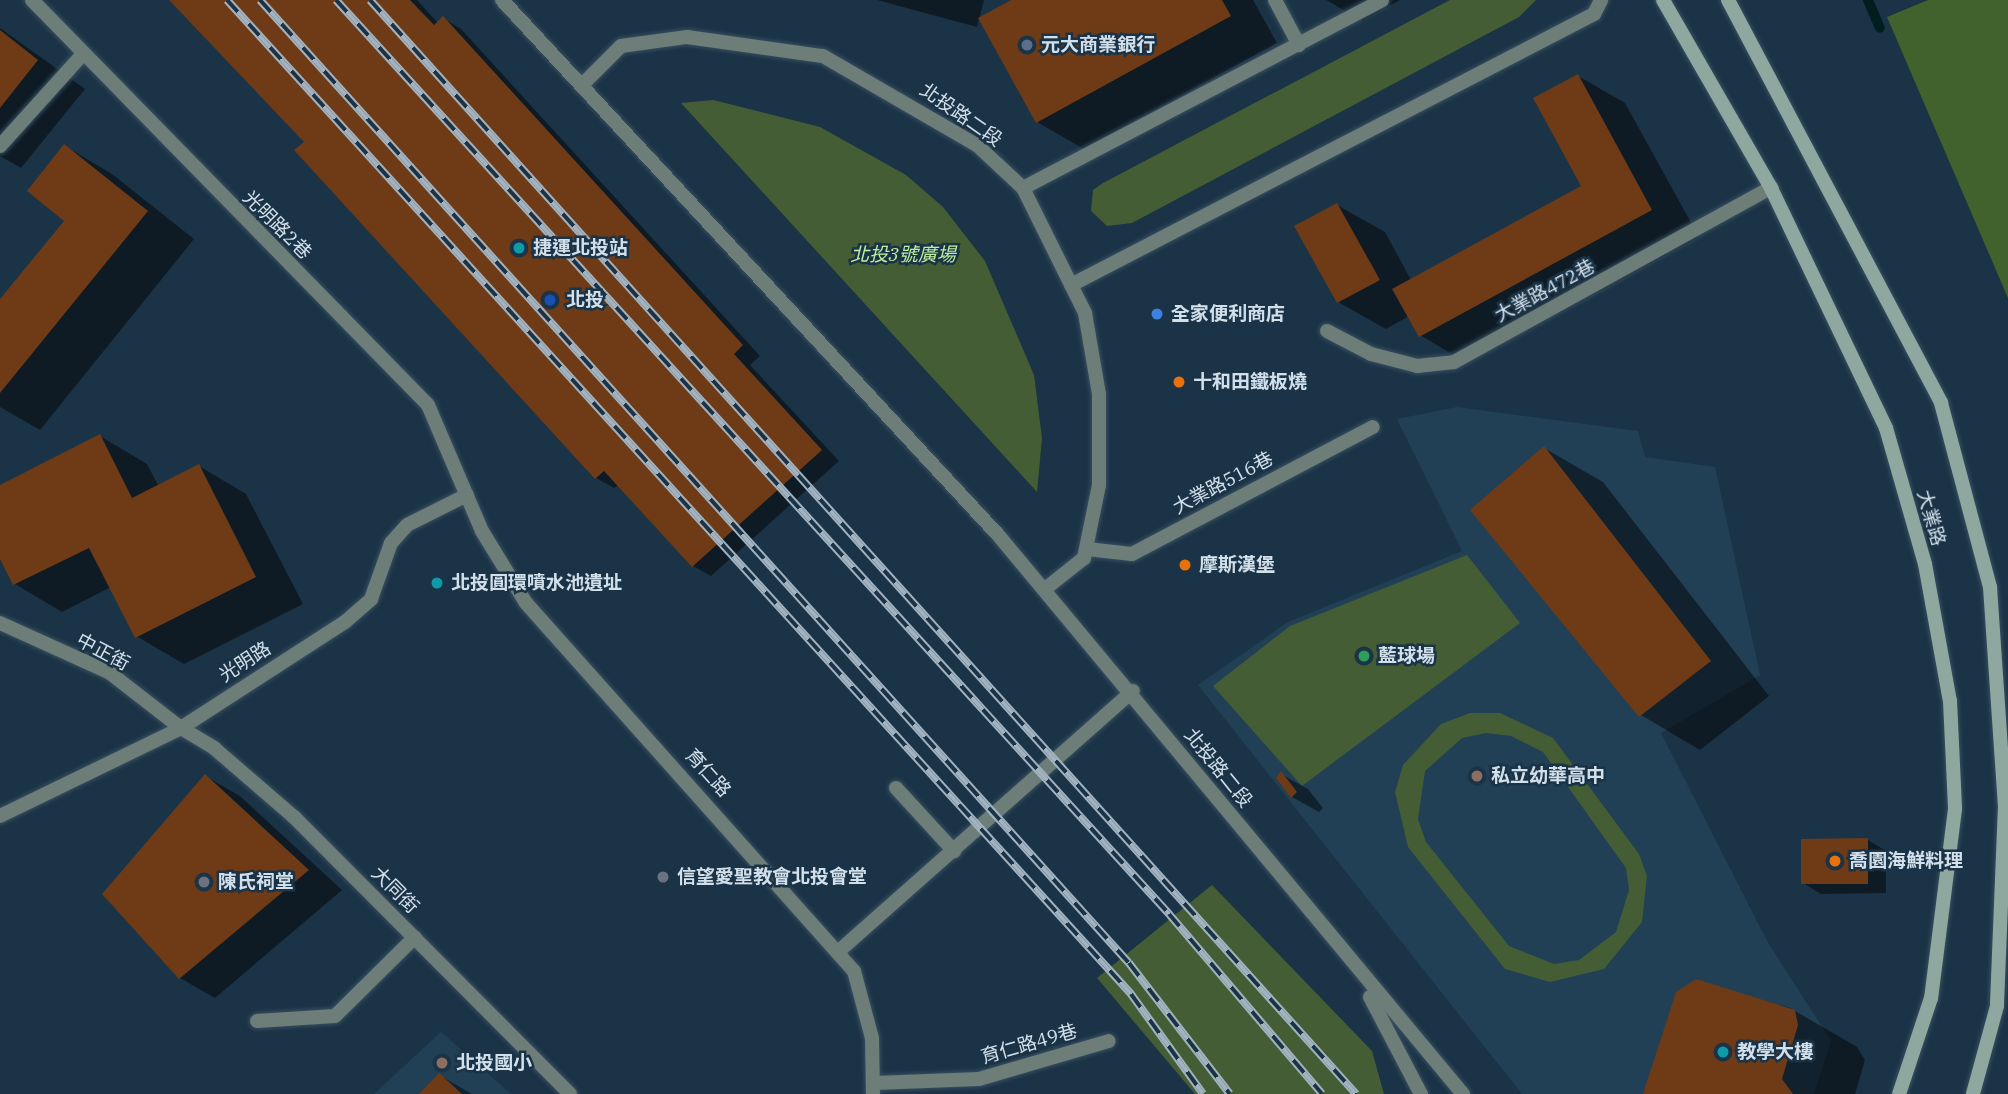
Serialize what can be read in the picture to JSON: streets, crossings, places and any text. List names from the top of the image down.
{
  "streets": {
    "main road": ["大業路"],
    "street": [
      "北投路二段",
      "光明路2巷",
      "大業路472巷",
      "大業路516巷",
      "中正街",
      "光明路",
      "育仁路",
      "大同街",
      "育仁路49巷"
    ]
  },
  "crossings": [
    ["北投路二段", "大業路516巷"],
    ["光明路2巷", "光明路"],
    ["光明路2巷", "育仁路"],
    ["大業路472巷", "大業路"],
    ["中正街", "光明路"],
    ["中正街", "大同街"],
    ["光明路", "育仁路"],
    ["光明路", "大同街"],
    ["育仁路", "育仁路49巷"]
  ],
  "parks": ["北投3號廣場"],
  "places": [
    "元大商業銀行",
    "捷運北投站",
    "北投",
    "全家便利商店",
    "十和田鐵板燒",
    "摩斯漢堡",
    "北投圓環噴水池遺址",
    "藍球場",
    "私立幼華高中",
    "喬園海鮮料理",
    "信望愛聖教會北投會堂",
    "陳氏祠堂",
    "教學大樓",
    "北投國小"
  ]
}
